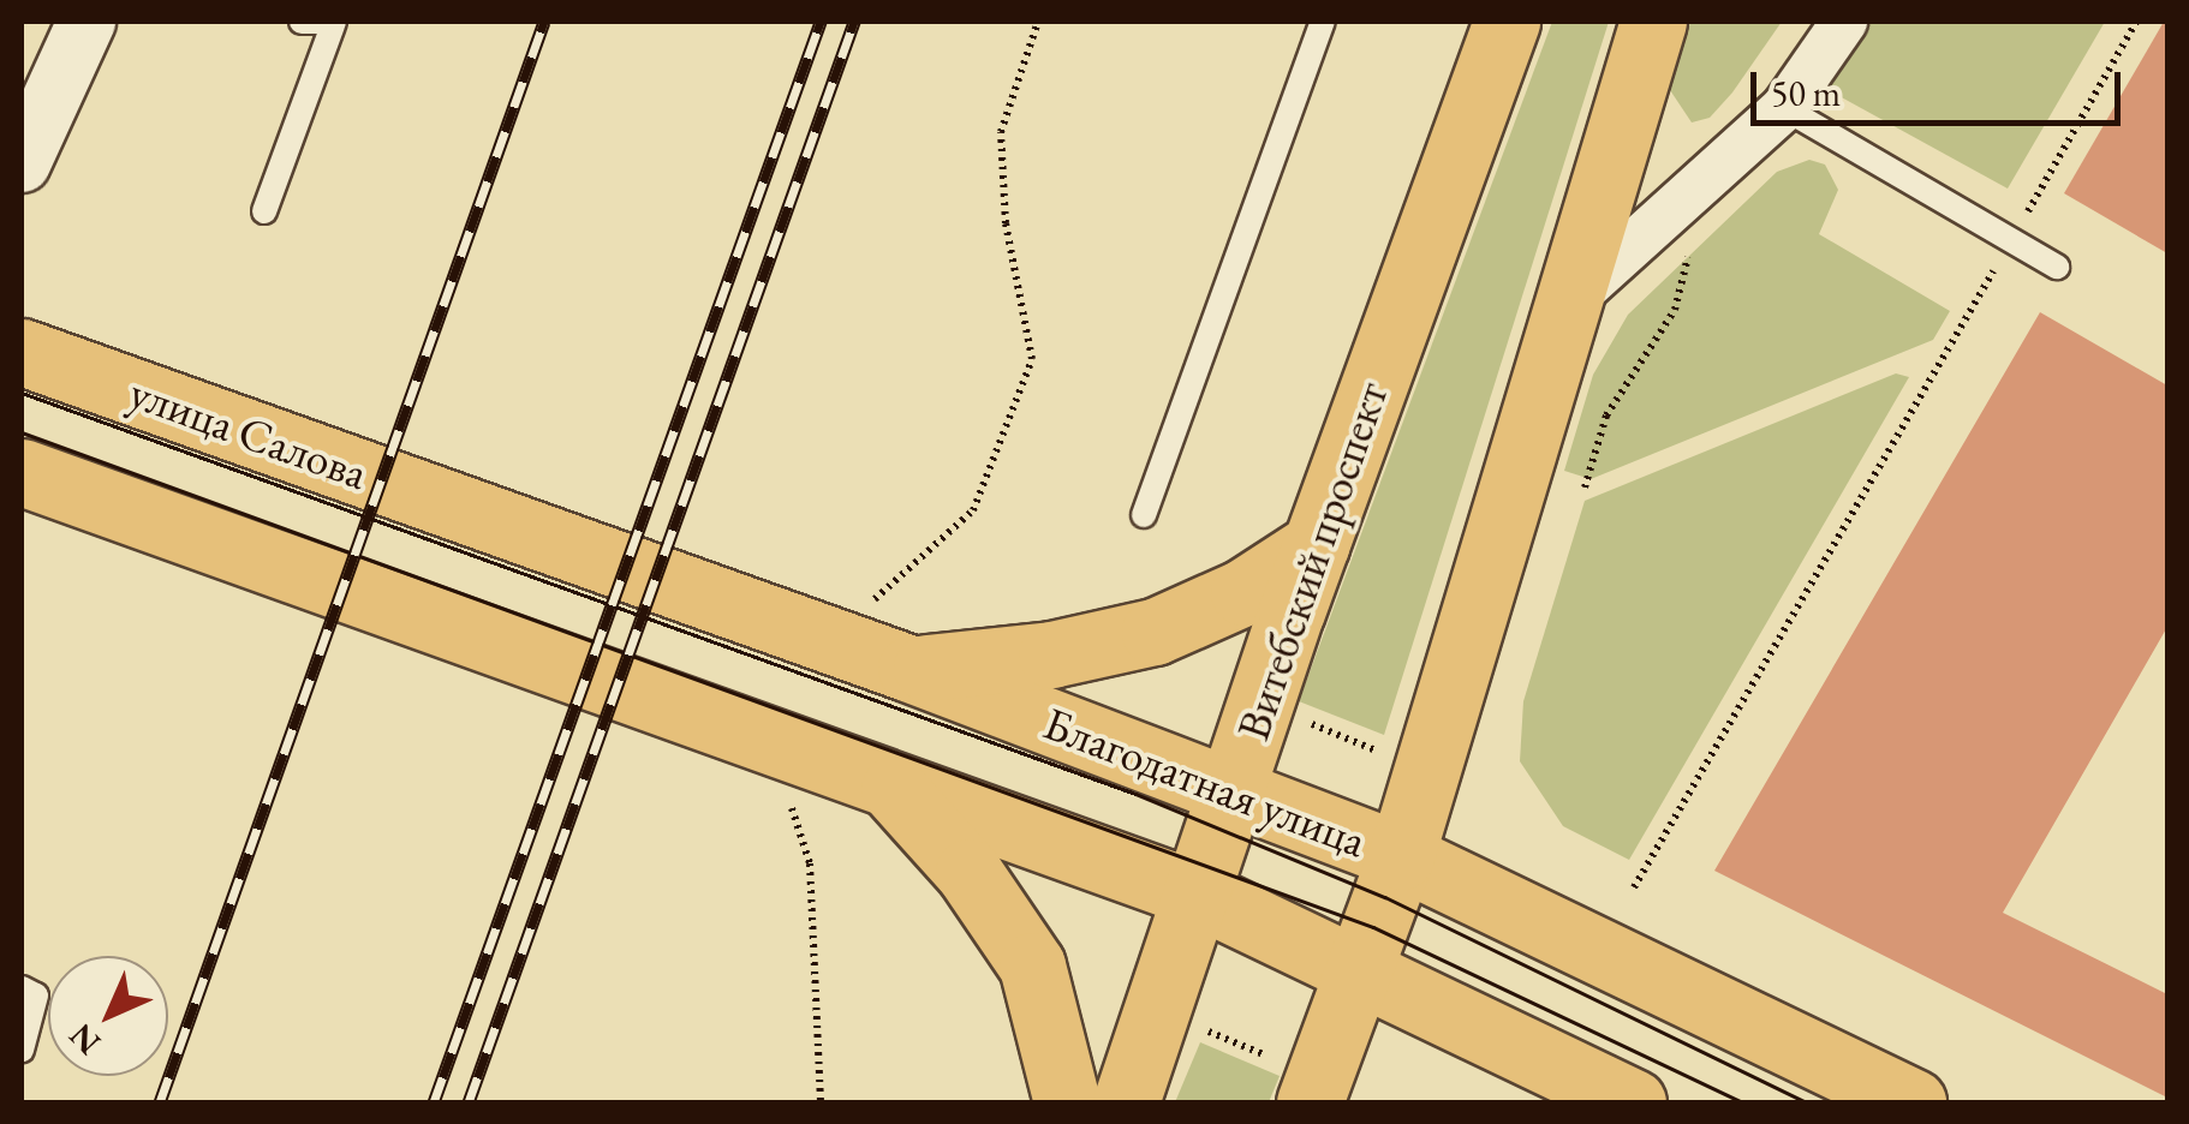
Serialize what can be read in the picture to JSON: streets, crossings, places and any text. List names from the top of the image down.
{
  "streets": {
    "main road": ["улица Салова", "Витебский проспект", "Благодатная улица"]
  },
  "crossings": [
    ["улица Салова", "Благодатная улица"],
    ["Витебский проспект", "Благодатная улица"]
  ],
  "scale_bar": "50 m",
  "north": "bottom left"
}
